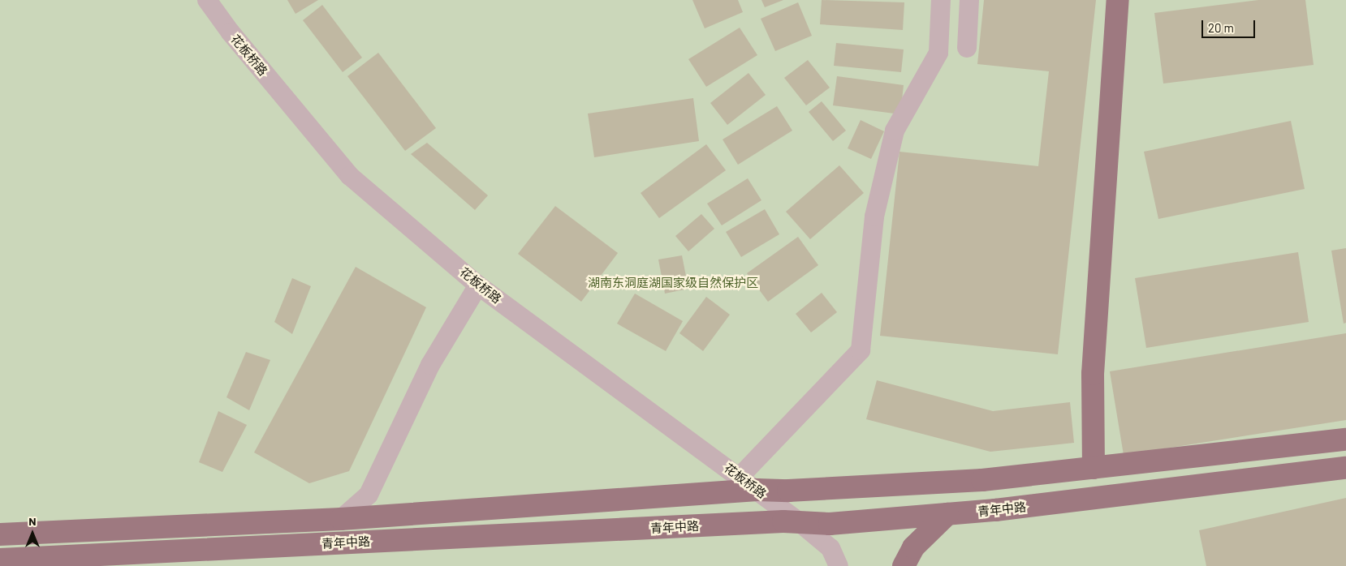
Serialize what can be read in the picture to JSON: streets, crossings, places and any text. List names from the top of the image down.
{
  "streets": {
    "main road": ["青年中路"],
    "street": ["花板桥路"]
  },
  "crossings": [
    ["花板桥路", "青年中路"]
  ],
  "parks": ["湖南东洞庭湖国家级自然保护区"],
  "scale_bar": "20 m",
  "north": "top"
}
